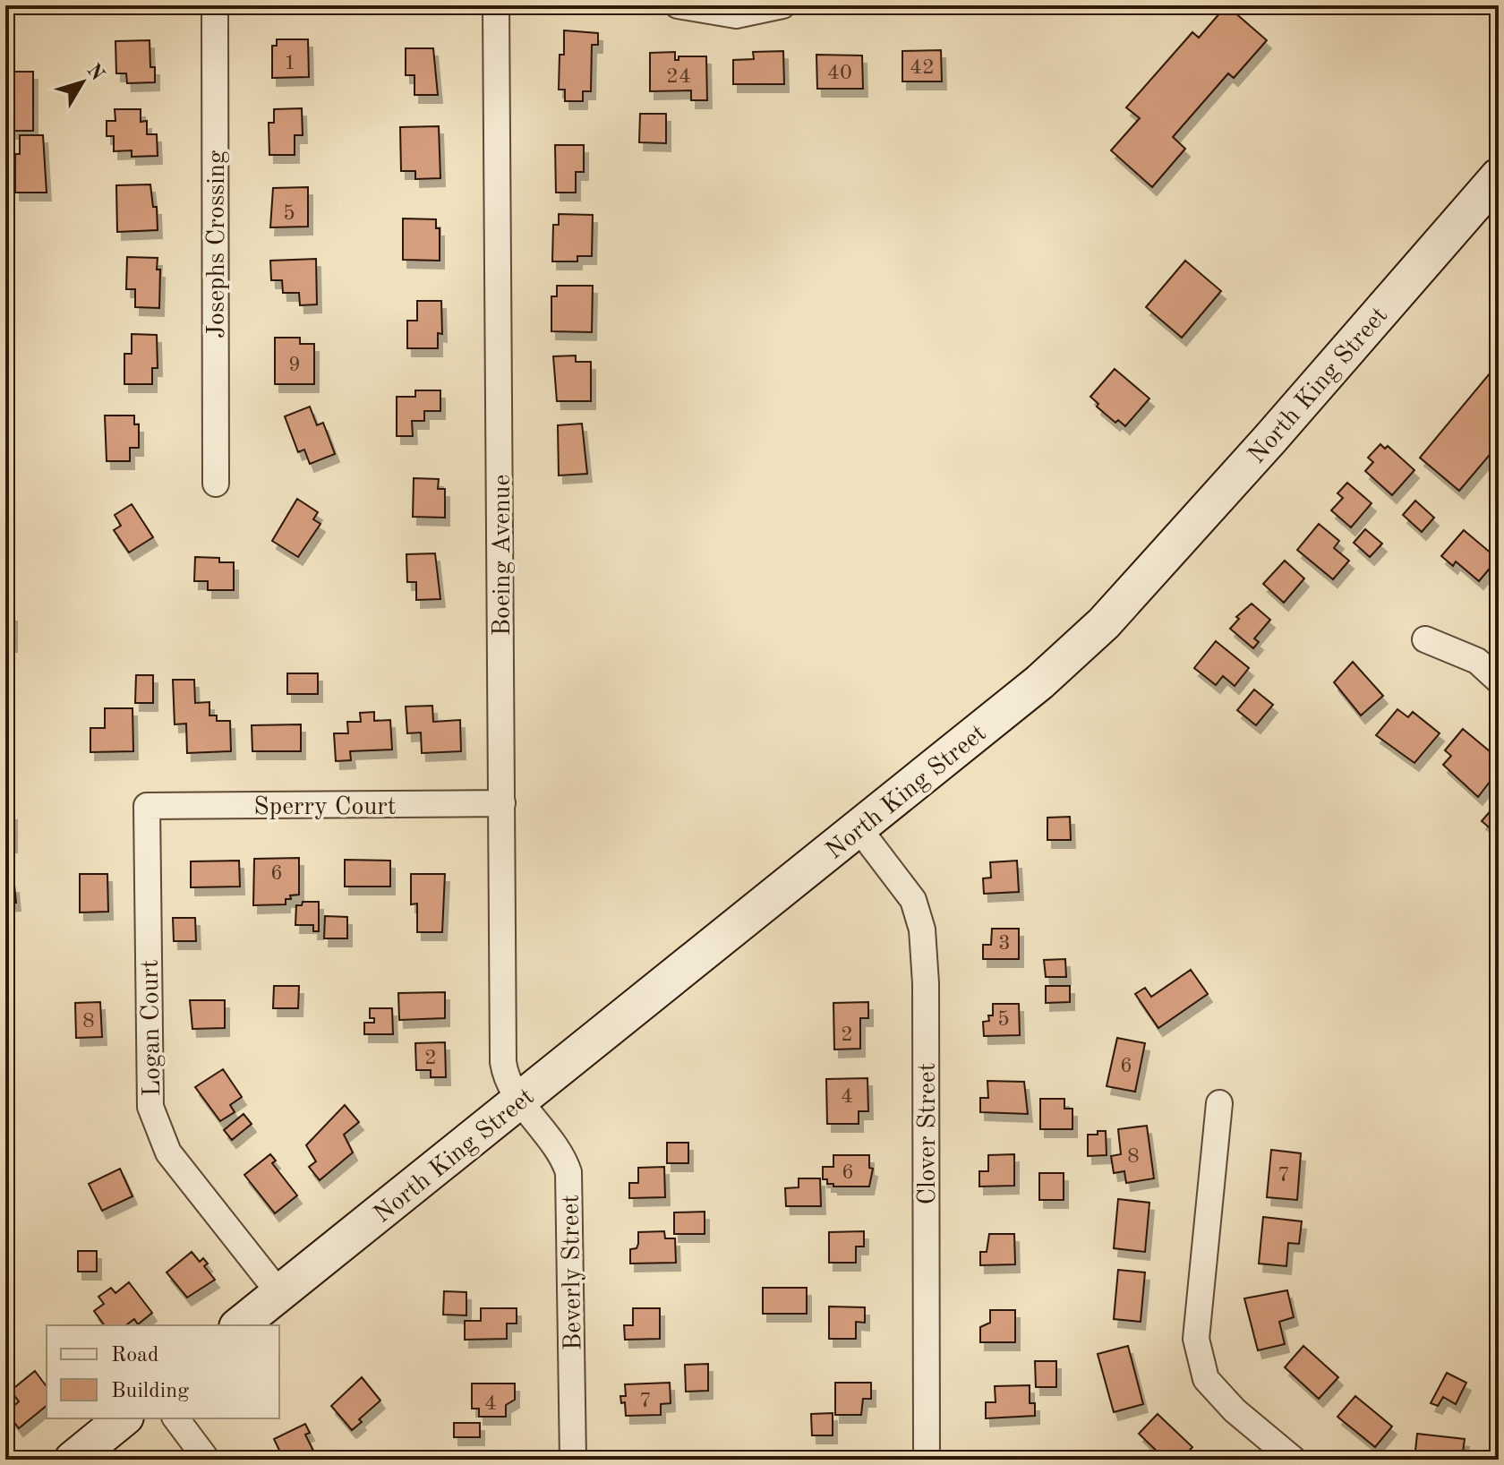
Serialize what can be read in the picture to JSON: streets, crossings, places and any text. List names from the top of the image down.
{
  "streets": {
    "main road": ["North King Street"],
    "street": [
      "Josephs Crossing",
      "Boeing Avenue",
      "Sperry Court",
      "Logan Court",
      "Clover Street",
      "Beverly Street"
    ]
  },
  "crossings": [
    ["North King Street", "Boeing Avenue"],
    ["North King Street", "Logan Court"],
    ["North King Street", "Clover Street"],
    ["North King Street", "Beverly Street"],
    ["Boeing Avenue", "Sperry Court"],
    ["Boeing Avenue", "Beverly Street"],
    ["Sperry Court", "Logan Court"]
  ],
  "house_numbers": [
    "1",
    "42",
    "40",
    "24",
    "5",
    "9",
    "6",
    "3",
    "5",
    "8",
    "2",
    "2",
    "6",
    "4",
    "8",
    "6",
    "7",
    "7",
    "4"
  ],
  "legend": ["Road", "Building"],
  "north": "top right"
}
